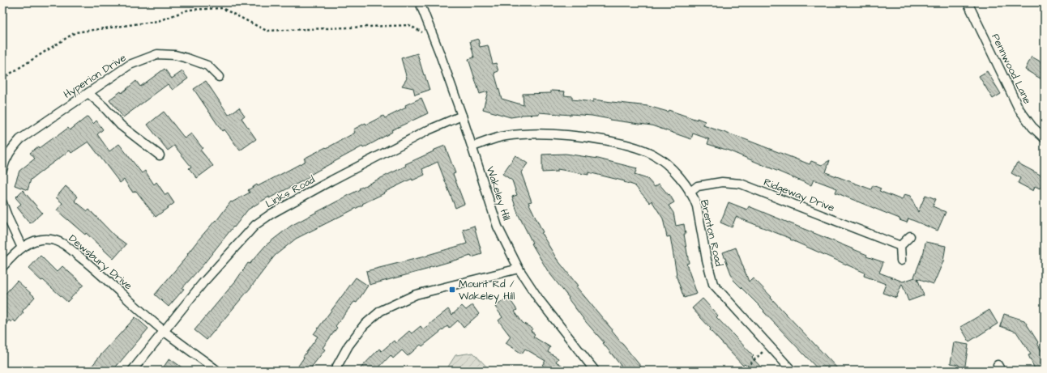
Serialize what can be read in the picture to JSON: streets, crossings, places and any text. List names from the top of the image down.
{
  "streets": {
    "street": [
      "Pennwood Lane",
      "Hyperion Drive",
      "Links Road",
      "Wakeley Hill",
      "Ridgeway Drive",
      "Brenton Road",
      "Dewsbury Drive"
    ]
  },
  "crossings": [
    ["Links Road", "Wakeley Hill"],
    ["Links Road", "Dewsbury Drive"],
    ["Wakeley Hill", "Brenton Road"],
    ["Ridgeway Drive", "Brenton Road"]
  ],
  "places": {
    "transit": ["Mount Rd / Wakeley Hill"]
  }
}
